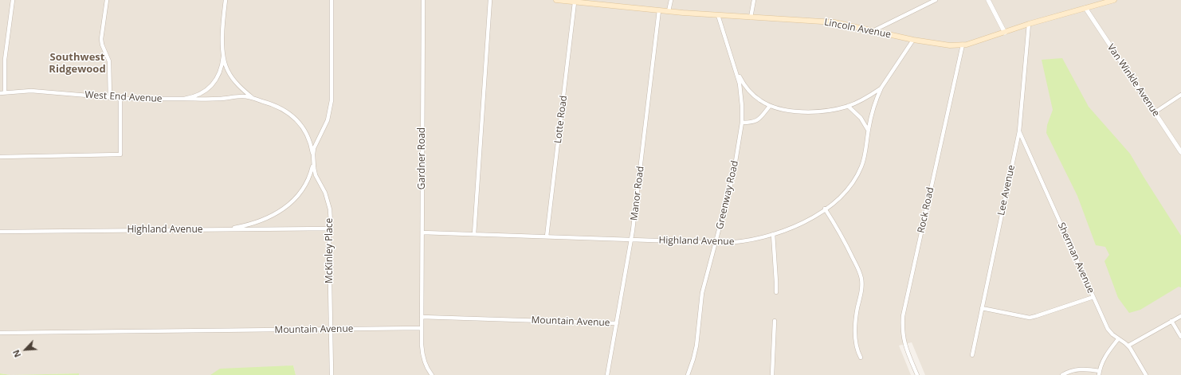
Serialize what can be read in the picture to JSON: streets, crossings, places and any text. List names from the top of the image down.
{
  "streets": {
    "main road": ["Lincoln Avenue"],
    "street": [
      "Van Winkle Avenue",
      "West End Avenue",
      "Lotte Road",
      "Gardner Road",
      "Lee Avenue",
      "Manor Road",
      "Greenway Road",
      "Rock Road",
      "Highland Avenue",
      "McKinley Place",
      "Sherman Avenue",
      "Mountain Avenue"
    ]
  },
  "crossings": [
    ["Lincoln Avenue", "Van Winkle Avenue"],
    ["Lincoln Avenue", "Lotte Road"],
    ["Lincoln Avenue", "Lee Avenue"],
    ["Lincoln Avenue", "Manor Road"],
    ["Lincoln Avenue", "Greenway Road"],
    ["Lincoln Avenue", "Rock Road"],
    ["Lincoln Avenue", "Highland Avenue"],
    ["Lotte Road", "Highland Avenue"],
    ["Gardner Road", "Highland Avenue"],
    ["Gardner Road", "Mountain Avenue"],
    ["Lee Avenue", "Sherman Avenue"],
    ["Manor Road", "Highland Avenue"],
    ["Manor Road", "Mountain Avenue"],
    ["Greenway Road", "Highland Avenue"],
    ["Highland Avenue", "McKinley Place"],
    ["McKinley Place", "Mountain Avenue"]
  ],
  "districts": ["Southwest Ridgewood"],
  "north": "bottom left"
}
